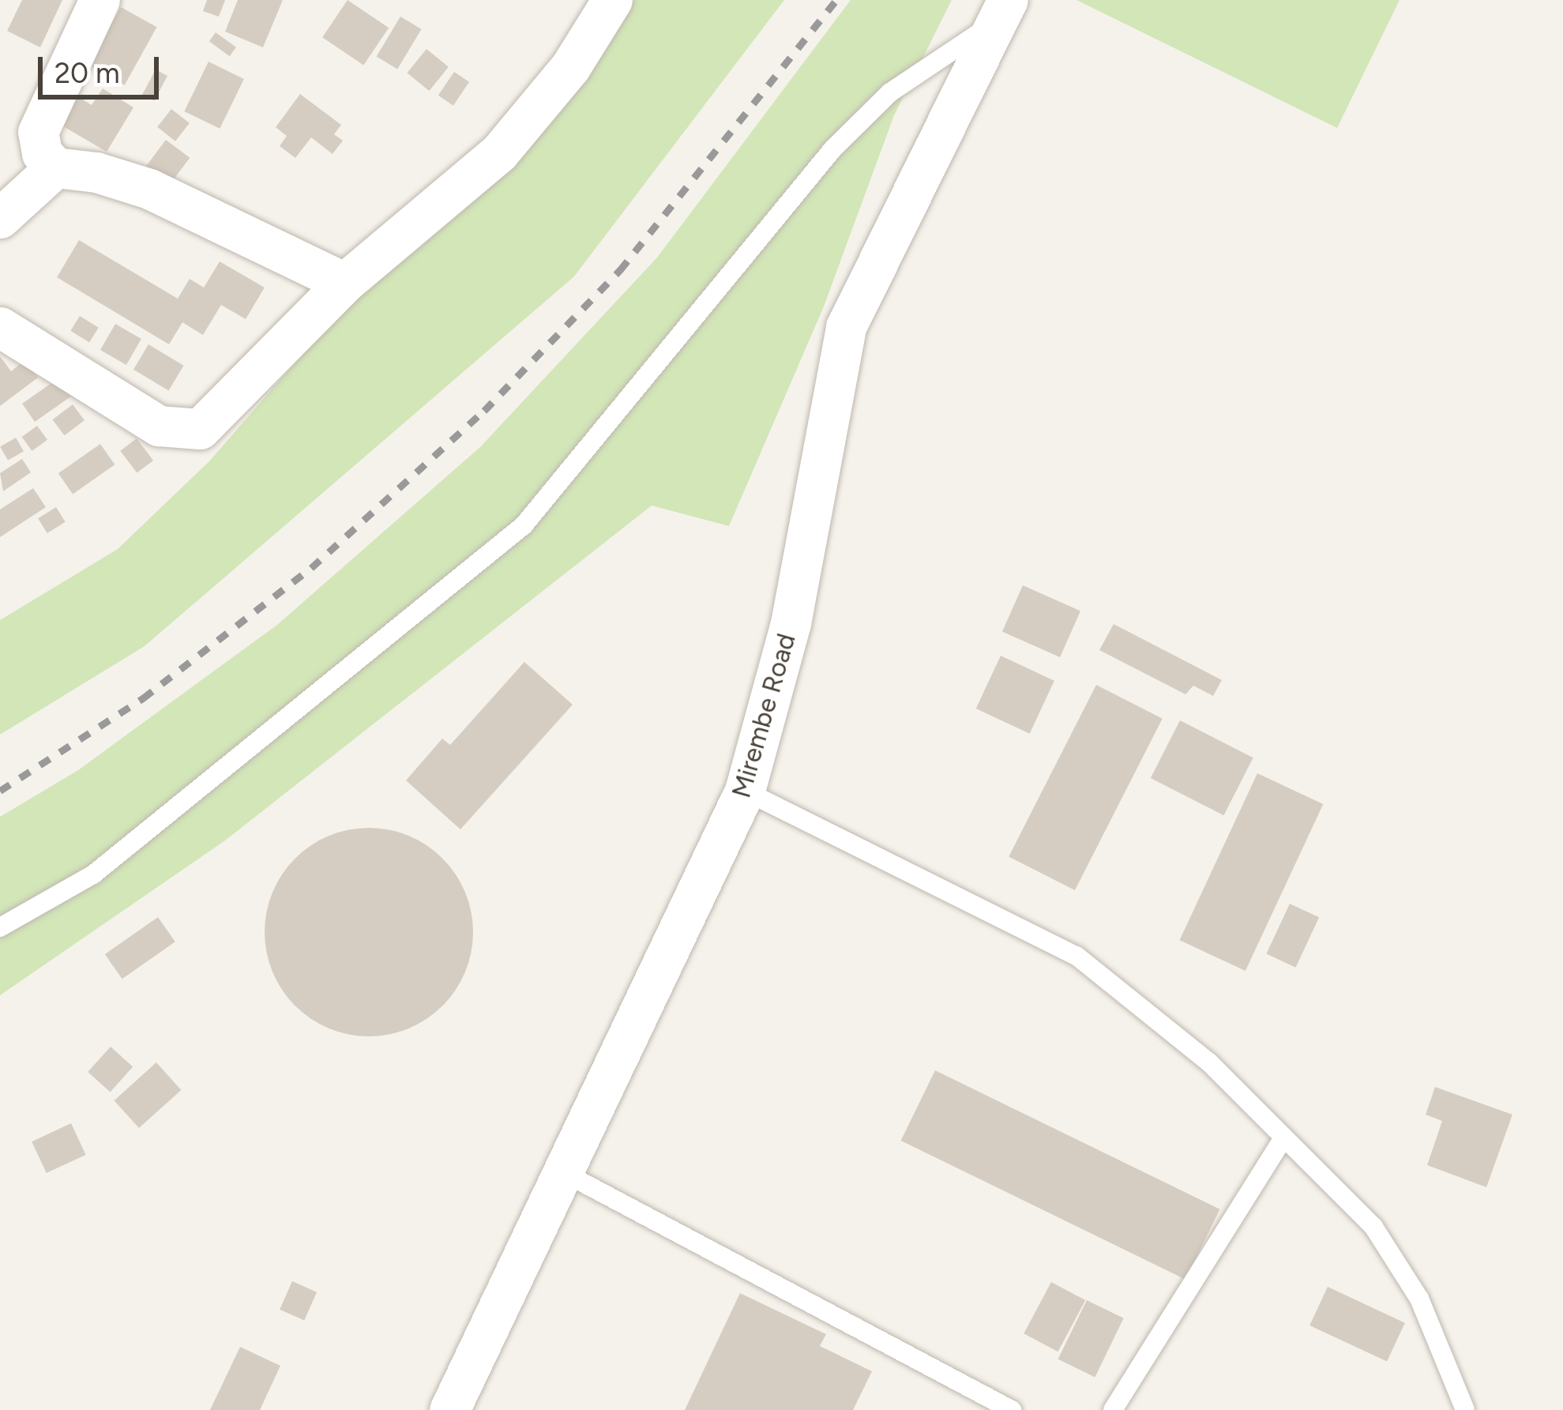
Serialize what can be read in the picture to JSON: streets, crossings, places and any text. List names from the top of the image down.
{
  "streets": {
    "street": ["Mirembe Road"]
  },
  "scale_bar": "20 m"
}
